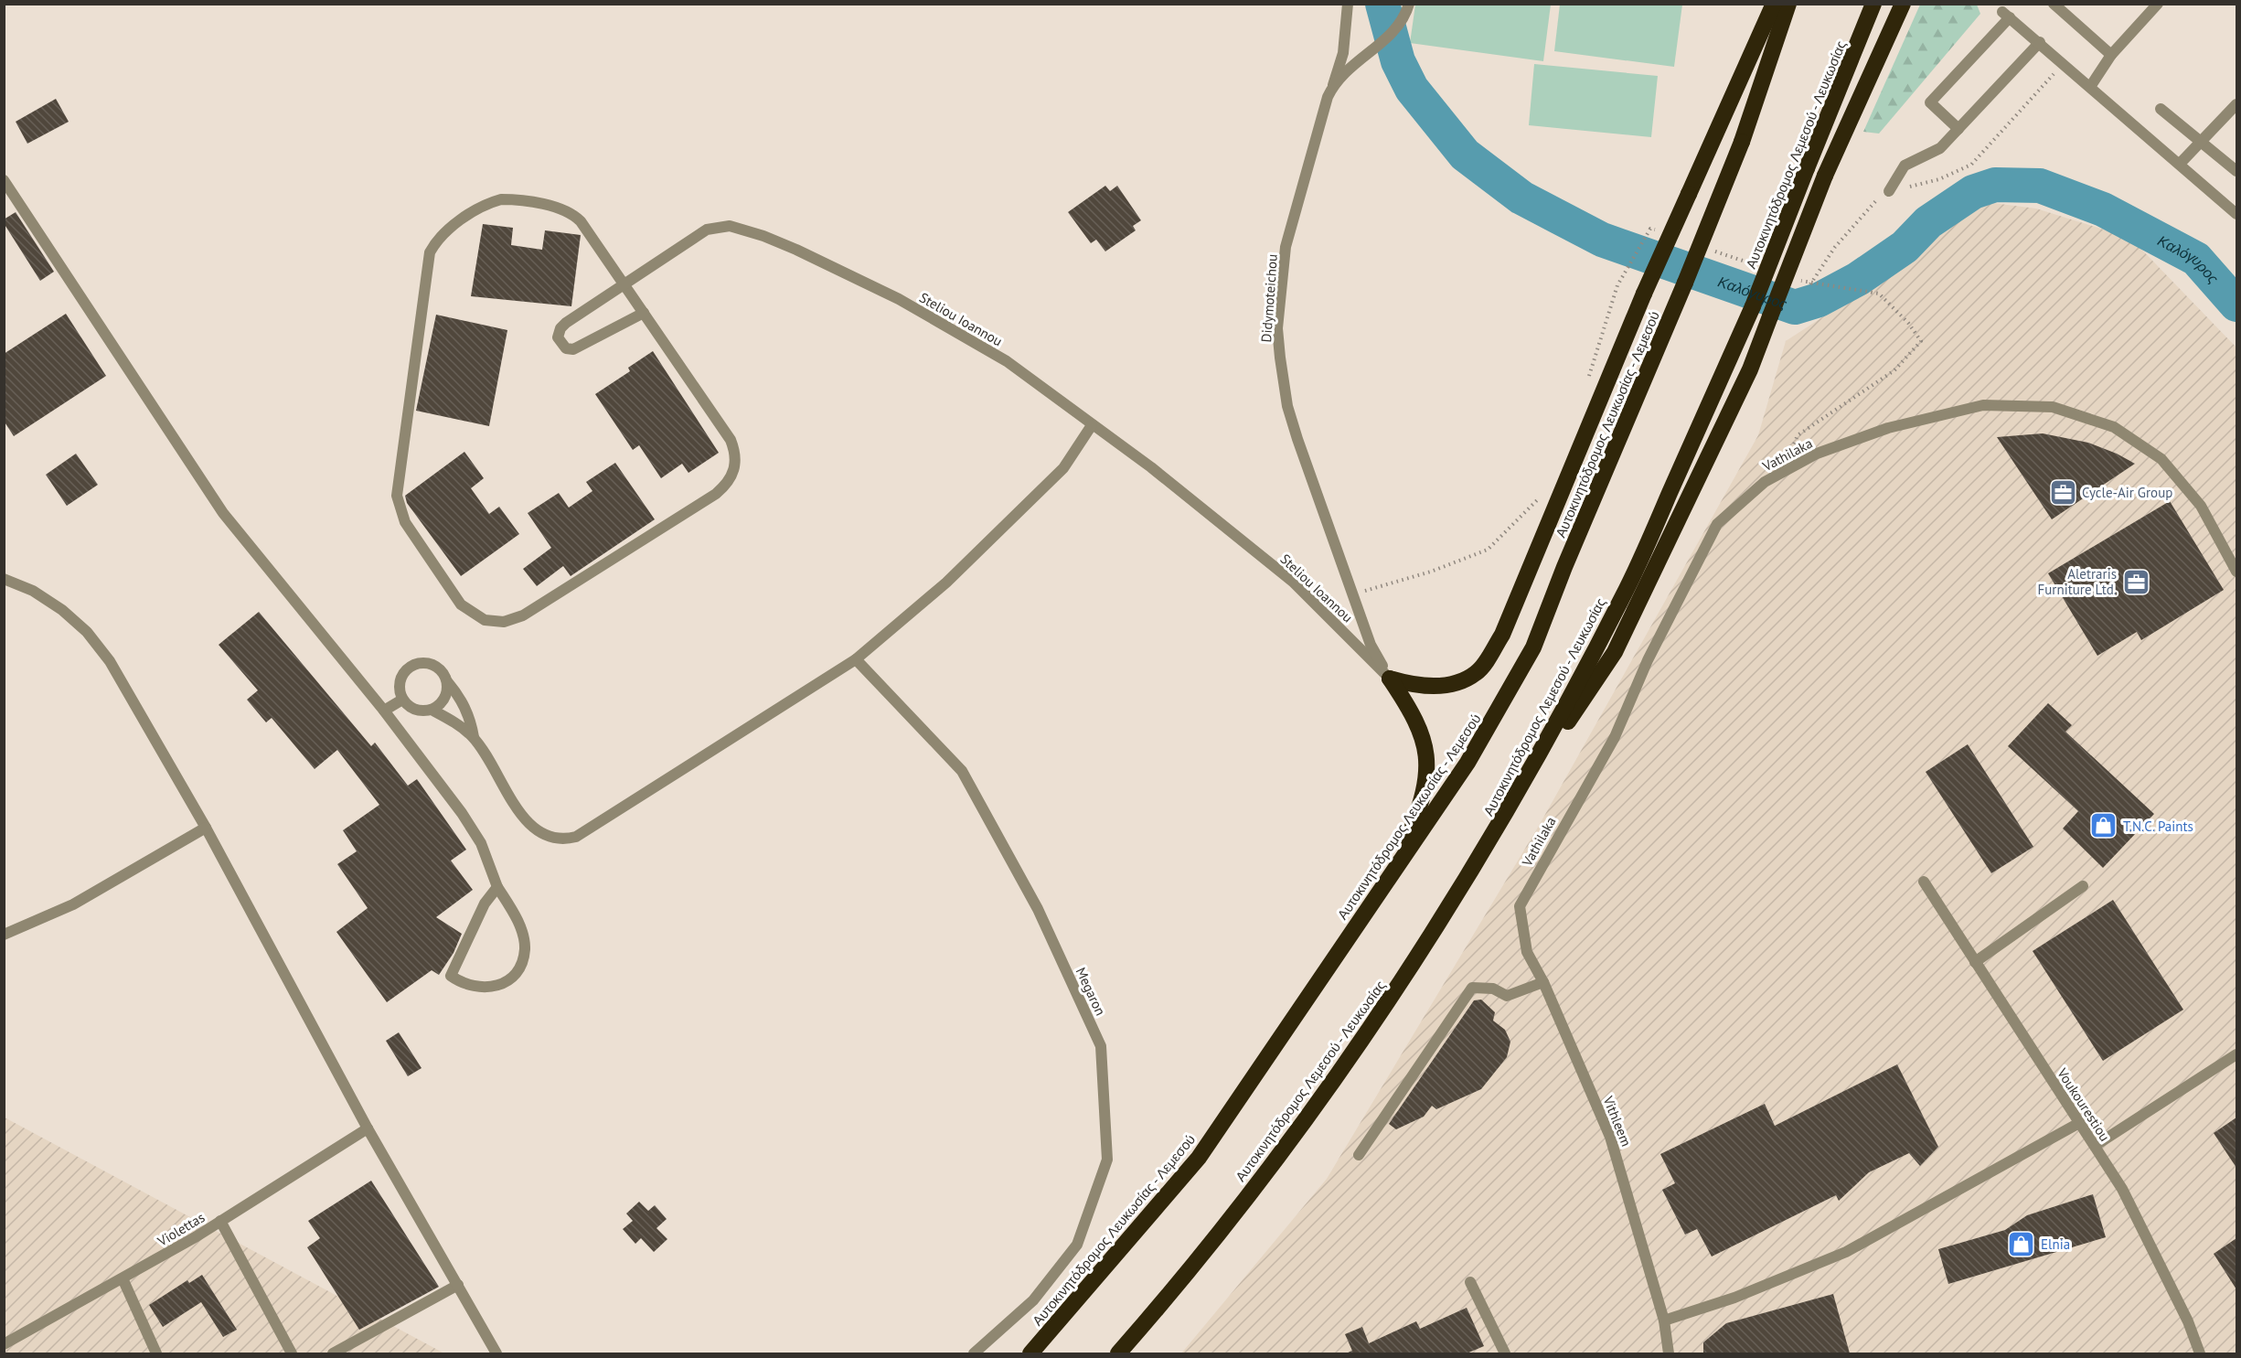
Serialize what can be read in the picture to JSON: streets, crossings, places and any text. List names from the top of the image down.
{
  "streets": {
    "highway": ["Αυτοκινητόδρομος Λεμεσού - Λευκωσίας", "Αυτοκινητόδρομος Λευκωσίας - Λεμεσού"],
    "street": [
      "Didymoteichou",
      "Steliou Ioannou",
      "Vathilaka",
      "Megaron",
      "Voukourestiou",
      "Vithleem",
      "Violettas"
    ]
  },
  "crossings": [
    ["Didymoteichou", "Steliou Ioannou"],
    ["Vathilaka", "Vithleem"]
  ],
  "water": ["Καλόγυρος"],
  "places": {
    "office": ["Cycle-Air Group", "Aletraris Furniture Ltd."],
    "shop": ["T.N.C. Paints", "Elnia"]
  }
}
